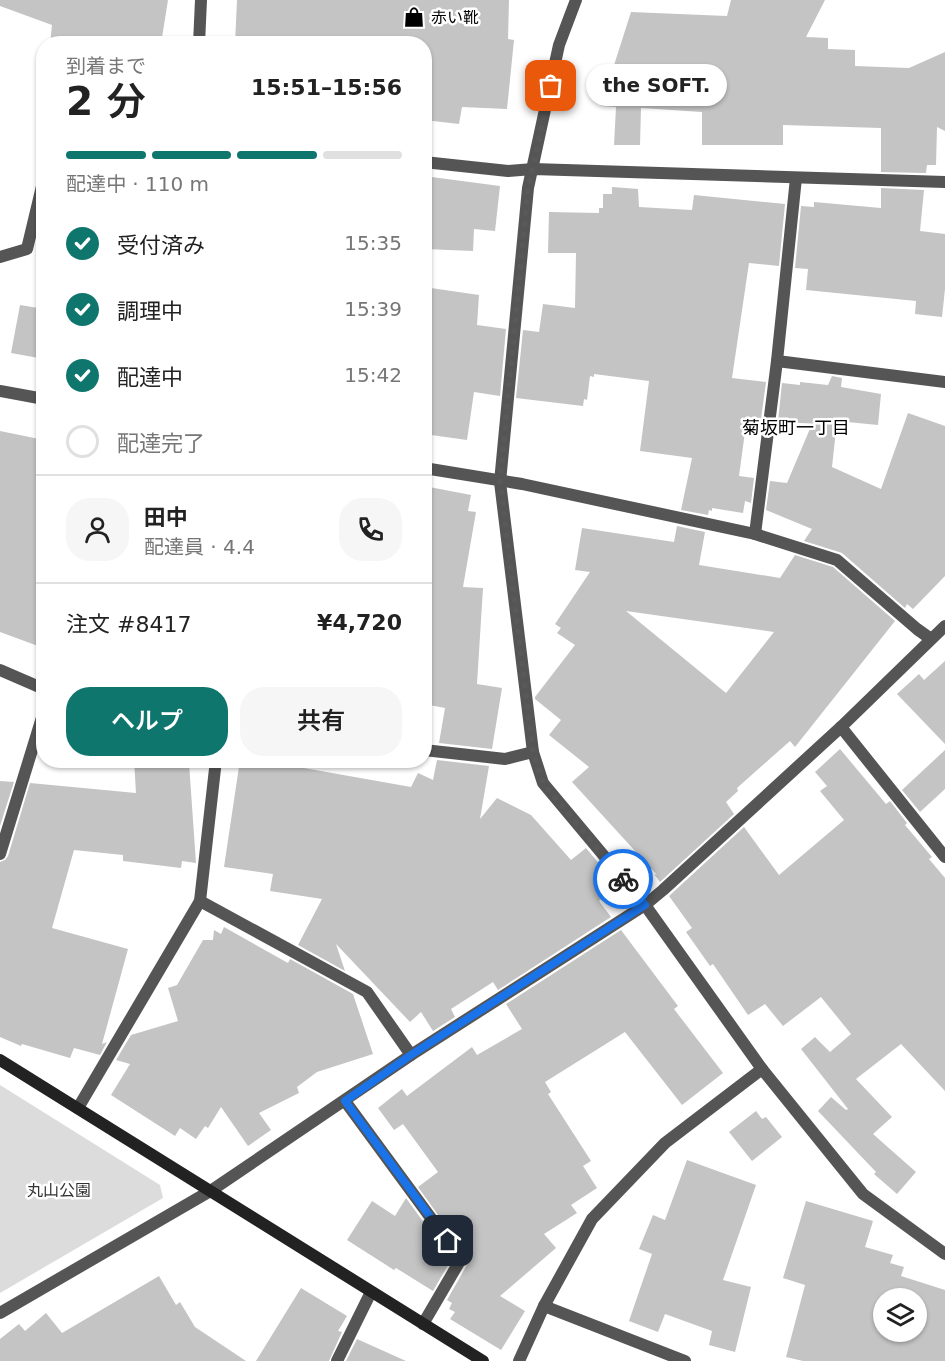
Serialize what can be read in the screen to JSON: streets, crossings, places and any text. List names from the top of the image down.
{
  "districts": ["菊坂町一丁目"],
  "parks": ["丸山公園"],
  "places": {
    "shop": ["赤い靴"],
    "other": ["the SOFT."]
  },
  "page": {
    "heading": ["2 分", "到着まで", "15:51–15:56"],
    "panel": [
      "田中",
      "配達員 · 4.4",
      "注文 #8417",
      "¥4,720"
    ],
    "bubble": "the SOFT.",
    "bar": "配達中 · 110 m",
    "list": [
      ["受付済み", "15:35"],
      ["調理中", "15:39"],
      ["配達中", "15:42"],
      "配達完了"
    ],
    "buttons": ["ヘルプ", "共有"]
  }
}
